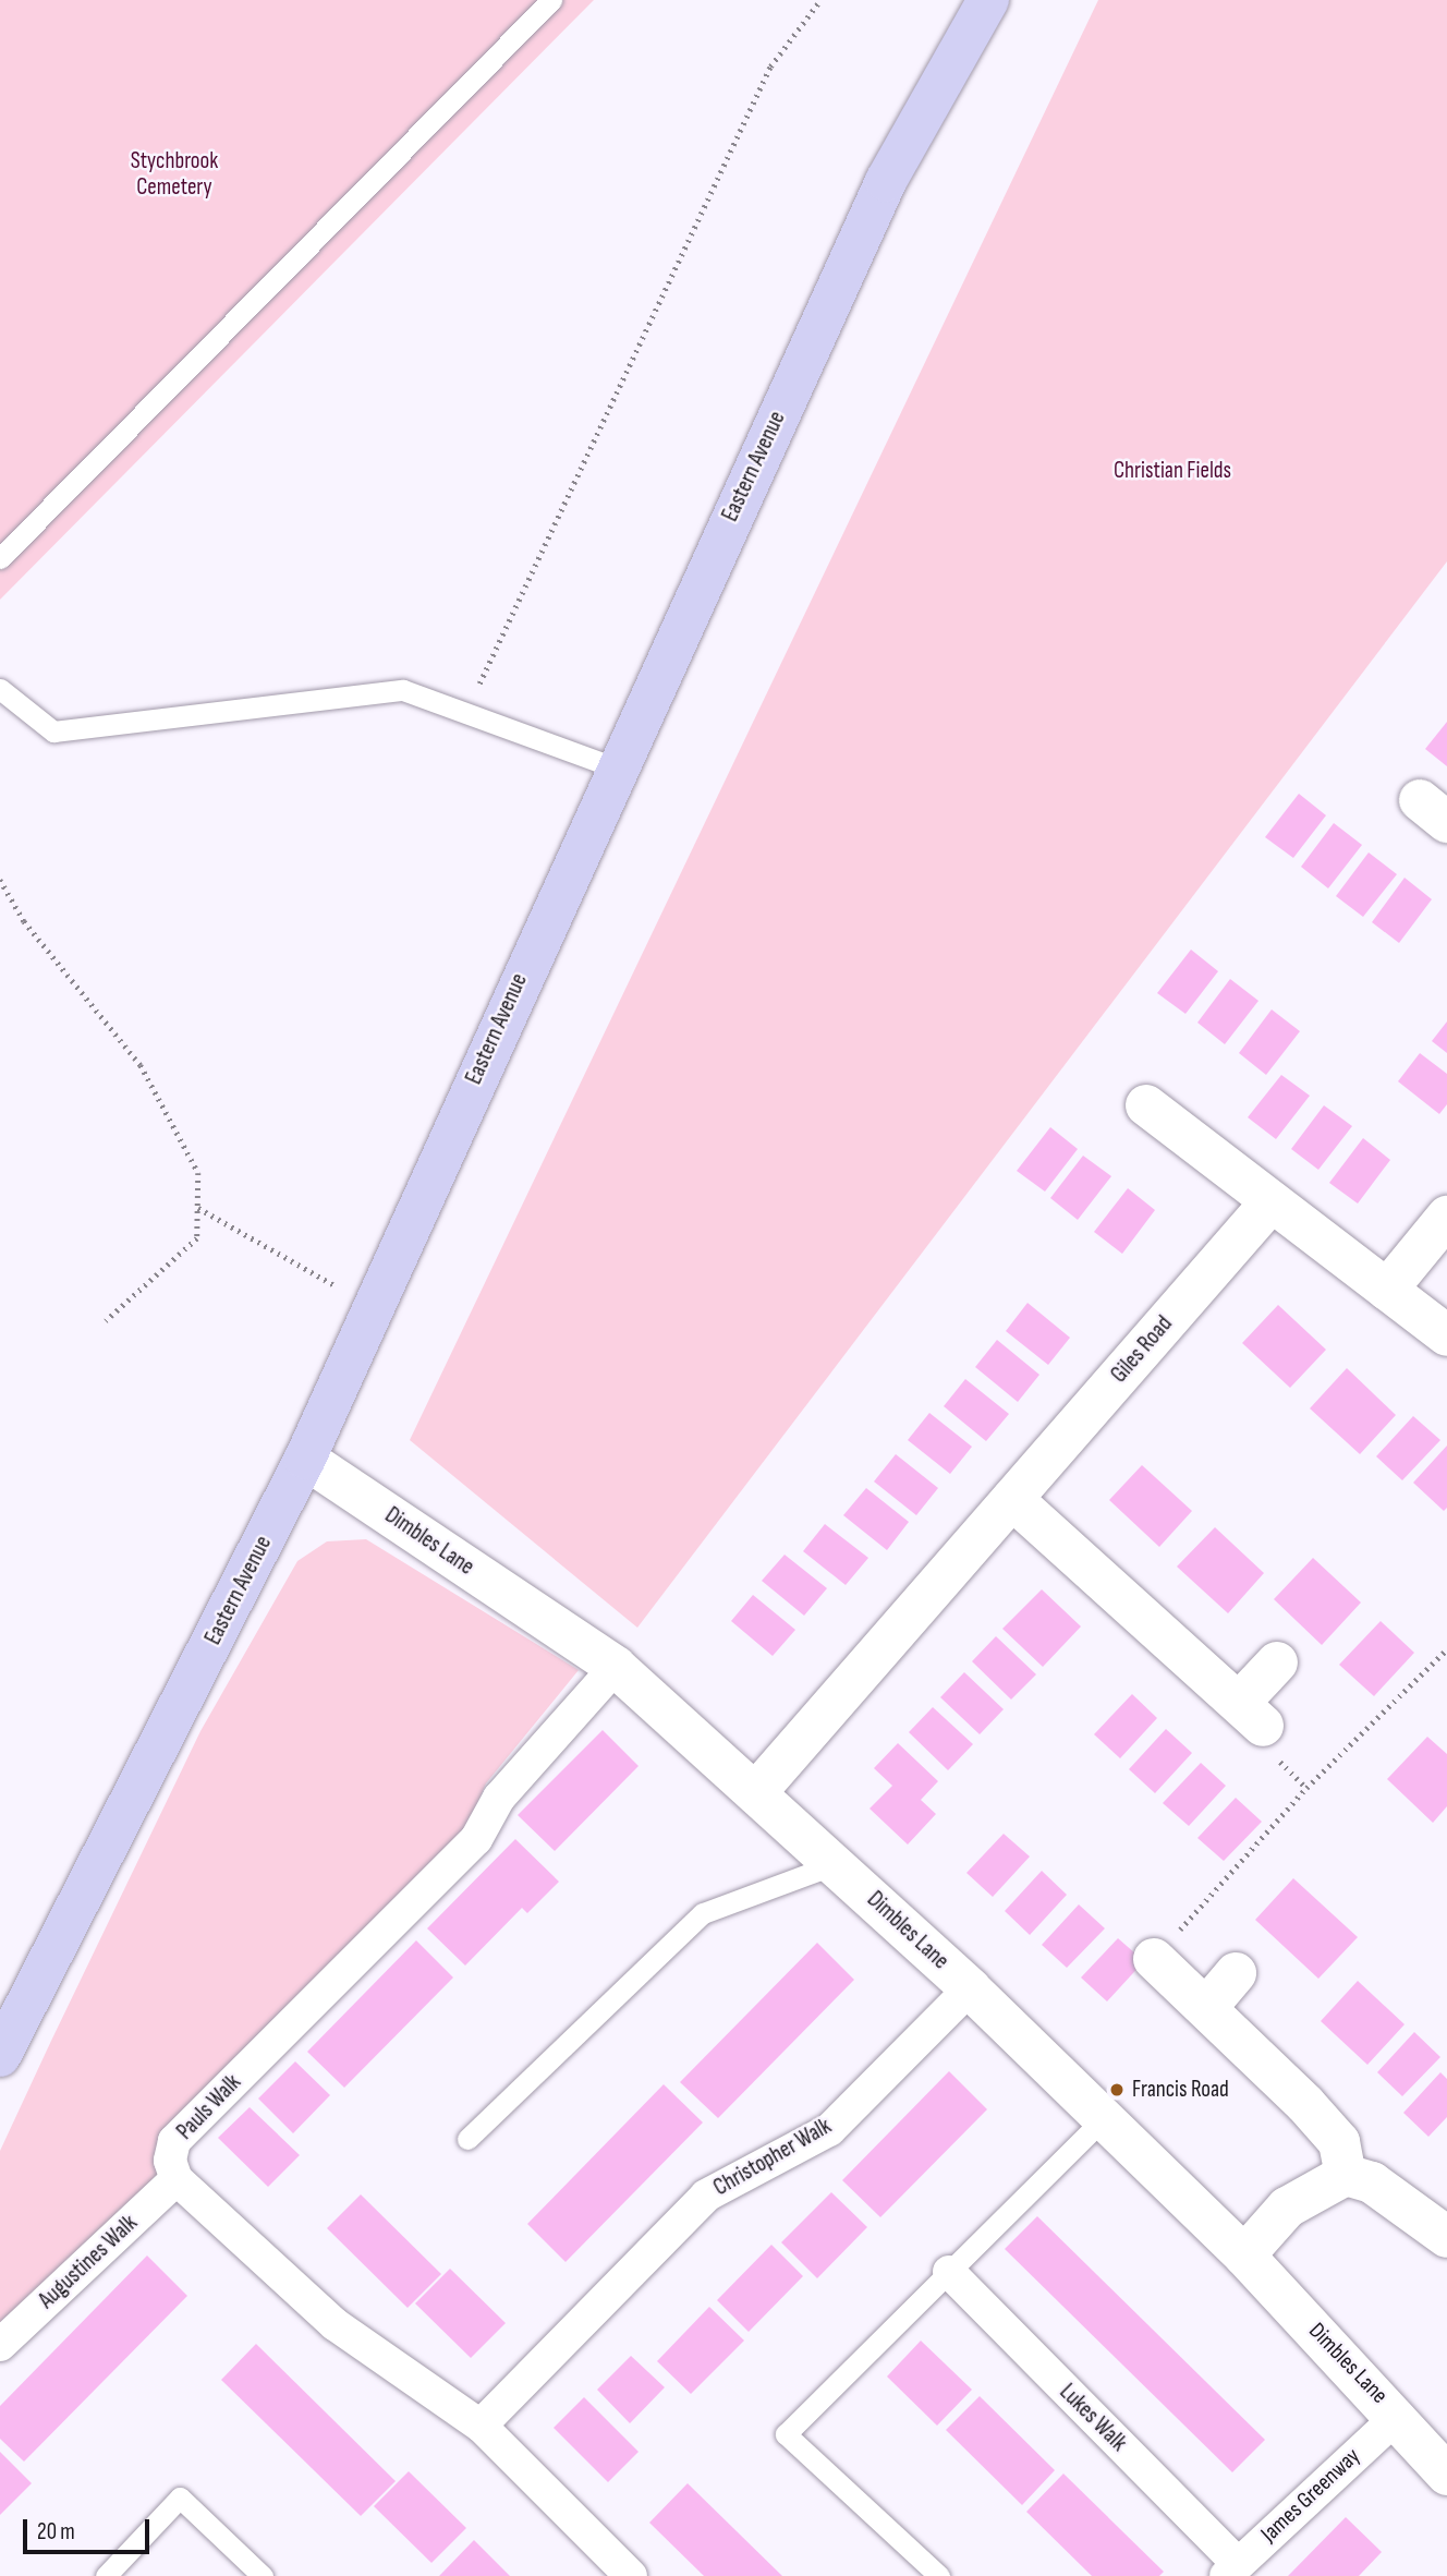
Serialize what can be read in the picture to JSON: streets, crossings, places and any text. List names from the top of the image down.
{
  "streets": {
    "highway": ["Eastern Avenue"],
    "street": [
      "Giles Road",
      "Dimbles Lane",
      "Pauls Walk",
      "Christopher Walk",
      "Augustines Walk",
      "Lukes Walk",
      "James Greenway"
    ]
  },
  "crossings": [
    ["Eastern Avenue", "Dimbles Lane"],
    ["Giles Road", "Dimbles Lane"],
    ["Dimbles Lane", "Pauls Walk"],
    ["Dimbles Lane", "Christopher Walk"],
    ["Dimbles Lane", "James Greenway"],
    ["Pauls Walk", "Augustines Walk"],
    ["Lukes Walk", "James Greenway"]
  ],
  "parks": ["Stychbrook Cemetery", "Christian Fields"],
  "places": ["Francis Road"],
  "scale_bar": "20 m"
}
